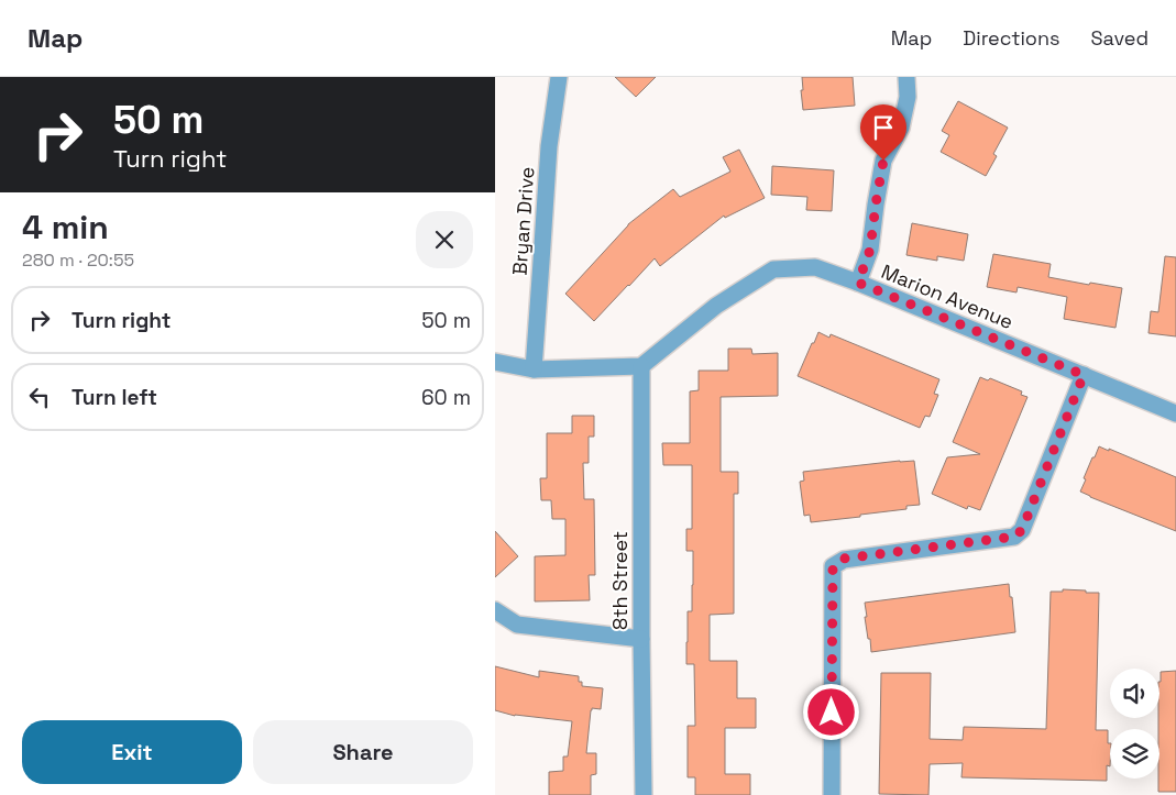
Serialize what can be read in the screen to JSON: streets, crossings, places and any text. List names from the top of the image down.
{
  "streets": {
    "street": ["Bryan Drive", "Marion Avenue", "8th Street"]
  },
  "crossings": [
    ["Marion Avenue", "8th Street"]
  ],
  "page": {
    "header": "Map",
    "nav": ["Map", "Directions", "Saved"],
    "turn": ["50 m", "Turn right"],
    "heading": ["4 min", "280 m · 20:55"],
    "list": [
      {
        "name": "Turn right",
        "value": "50 m"
      },
      {
        "name": "Turn left",
        "value": "60 m"
      }
    ],
    "buttons": ["Exit", "Share"]
  }
}
